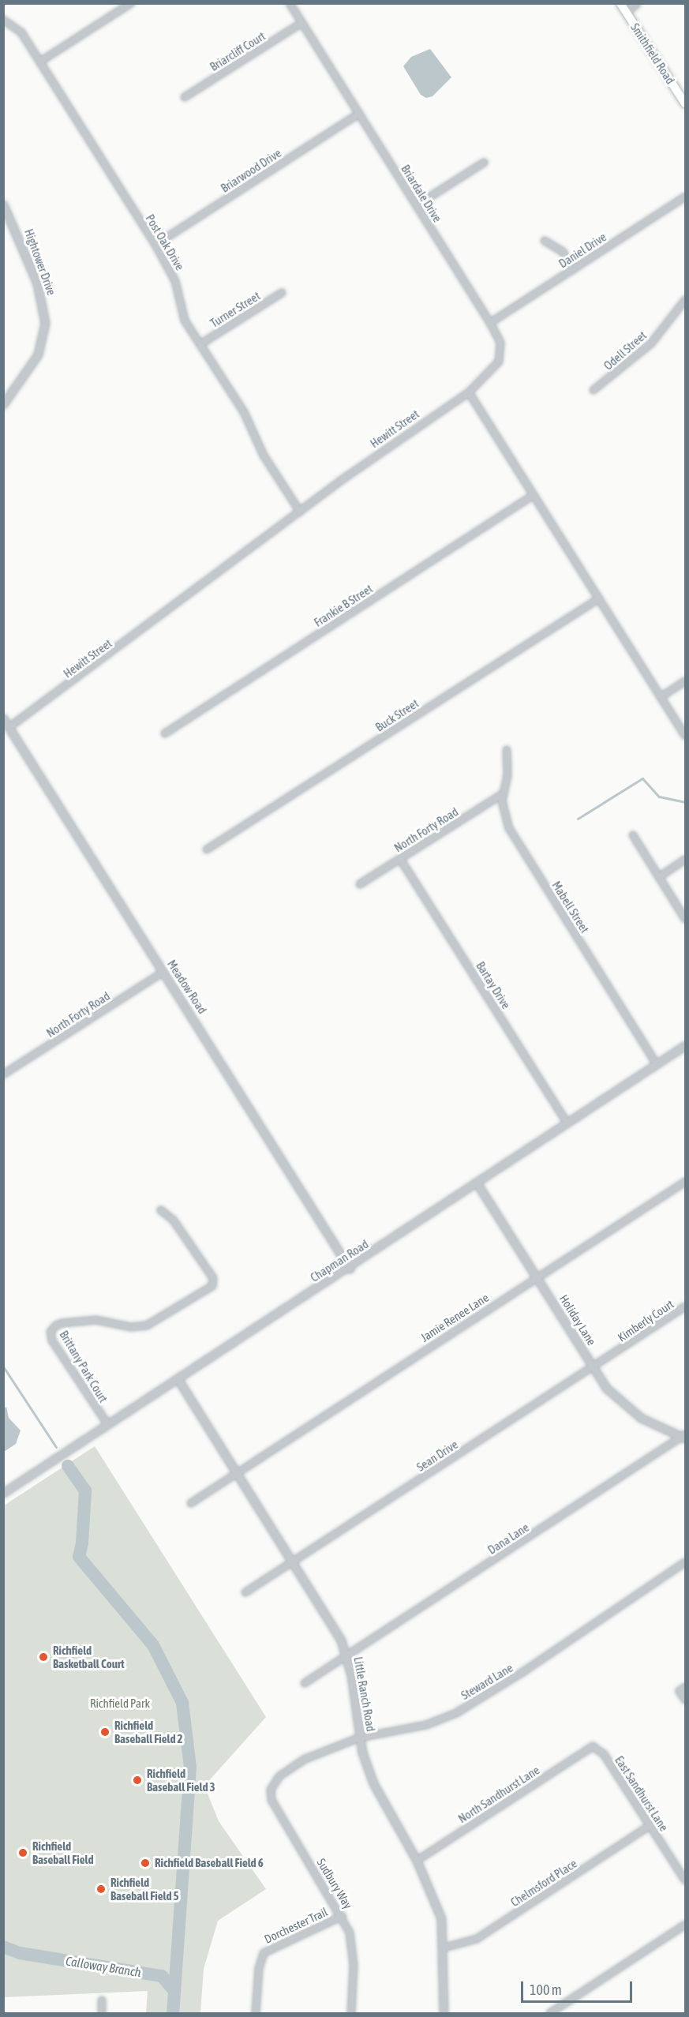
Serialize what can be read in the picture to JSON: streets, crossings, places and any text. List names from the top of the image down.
{
  "streets": {
    "main road": ["Smithfield Road"],
    "street": [
      "Briarcliff Court",
      "Briarwood Drive",
      "Briardale Drive",
      "Post Oak Drive",
      "Daniel Drive",
      "Hightower Drive",
      "Turner Street",
      "Odell Street",
      "Hewitt Street",
      "Frankie B Street",
      "Buck Street",
      "North Forty Road",
      "Mabell Street",
      "Bartay Drive",
      "Meadow Road",
      "Chapman Road",
      "Jamie Renee Lane",
      "Holiday Lane",
      "Kimberly Court",
      "Brittany Park Court",
      "Sean Drive",
      "Dana Lane",
      "Steward Lane",
      "Little Ranch Road",
      "East Sandhurst Lane",
      "North Sandhurst Lane",
      "Chelmsford Place",
      "Sudbury Way",
      "Dorchester Trail"
    ]
  },
  "crossings": [
    ["Briarcliff Court", "Briardale Drive"],
    ["Briarwood Drive", "Briardale Drive"],
    ["Briarwood Drive", "Post Oak Drive"],
    ["Briardale Drive", "Daniel Drive"],
    ["Briardale Drive", "Hewitt Street"],
    ["Post Oak Drive", "Turner Street"],
    ["Post Oak Drive", "Hewitt Street"],
    ["Hewitt Street", "Meadow Road"],
    ["North Forty Road", "Mabell Street"],
    ["North Forty Road", "Bartay Drive"],
    ["North Forty Road", "Meadow Road"],
    ["Mabell Street", "Chapman Road"],
    ["Bartay Drive", "Chapman Road"],
    ["Meadow Road", "Chapman Road"],
    ["Chapman Road", "Holiday Lane"],
    ["Chapman Road", "Brittany Park Court"],
    ["Chapman Road", "Little Ranch Road"],
    ["Jamie Renee Lane", "Holiday Lane"],
    ["Jamie Renee Lane", "Little Ranch Road"],
    ["Holiday Lane", "Kimberly Court"],
    ["Holiday Lane", "Sean Drive"],
    ["Holiday Lane", "Dana Lane"],
    ["Kimberly Court", "Sean Drive"],
    ["Sean Drive", "Little Ranch Road"],
    ["Dana Lane", "Little Ranch Road"],
    ["Steward Lane", "Little Ranch Road"],
    ["Steward Lane", "Sudbury Way"],
    ["Little Ranch Road", "North Sandhurst Lane"],
    ["Little Ranch Road", "Chelmsford Place"],
    ["East Sandhurst Lane", "North Sandhurst Lane"],
    ["East Sandhurst Lane", "Chelmsford Place"],
    ["Sudbury Way", "Dorchester Trail"]
  ],
  "water": ["Calloway Branch"],
  "parks": ["Richfield Park"],
  "places": [
    "Richfield Basketball Court",
    "Richfield Baseball Field 2",
    "Richfield Baseball Field 3",
    "Richfield Baseball Field",
    "Richfield Baseball Field 6",
    "Richfield Baseball Field 5"
  ],
  "scale_bar": "100 m"
}
